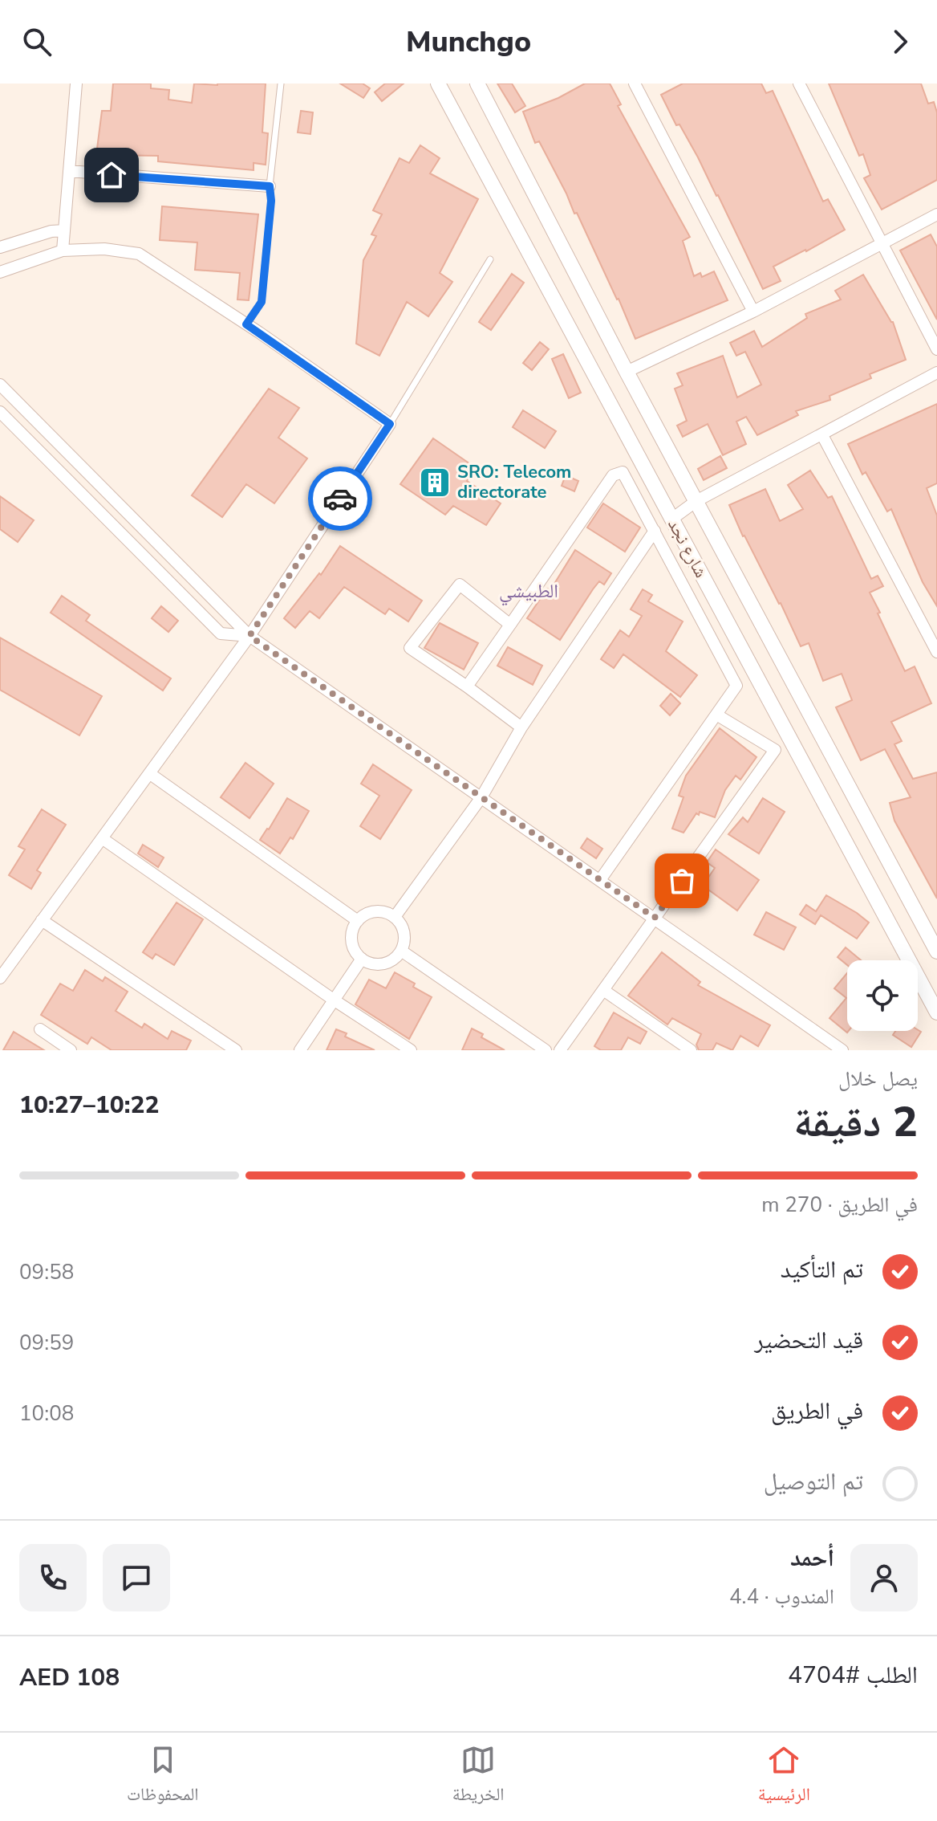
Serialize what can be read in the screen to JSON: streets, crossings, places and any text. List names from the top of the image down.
{
  "streets": {
    "street": ["شارع نجد"]
  },
  "districts": ["الطبيشي"],
  "places": {
    "building": ["SRO: Telecom directorate"]
  },
  "page": {
    "header": "Munchgo",
    "heading": ["2 دقيقة", "يصل خلال", "10:22–10:27"],
    "panel": [
      "أحمد",
      "المندوب · 4.4",
      "الطلب #4704",
      "AED 108"
    ],
    "bar": "في الطريق · 270 m",
    "list": [
      ["تم التأكيد", "09:58"],
      ["قيد التحضير", "09:59"],
      ["في الطريق", "10:08"],
      "تم التوصيل"
    ],
    "tabs": ["الرئيسية", "الخريطة", "المحفوظات"]
  }
}
